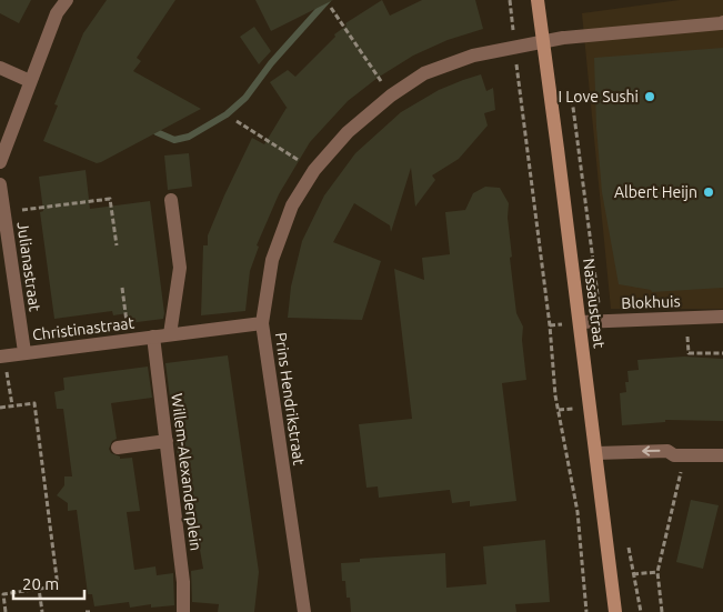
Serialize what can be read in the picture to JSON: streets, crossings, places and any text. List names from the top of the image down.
{
  "streets": {
    "main road": ["Nassaustraat"],
    "street": [
      "Julianastraat",
      "Blokhuis",
      "Christinastraat",
      "Prins Hendrikstraat",
      "Willem-Alexanderplein"
    ]
  },
  "crossings": [
    ["Julianastraat", "Christinastraat"],
    ["Blokhuis", "Nassaustraat"],
    ["Nassaustraat", "Prins Hendrikstraat"],
    ["Christinastraat", "Prins Hendrikstraat"],
    ["Christinastraat", "Willem-Alexanderplein"]
  ],
  "places": ["I Love Sushi", "Albert Heijn"],
  "scale_bar": "20 m"
}
